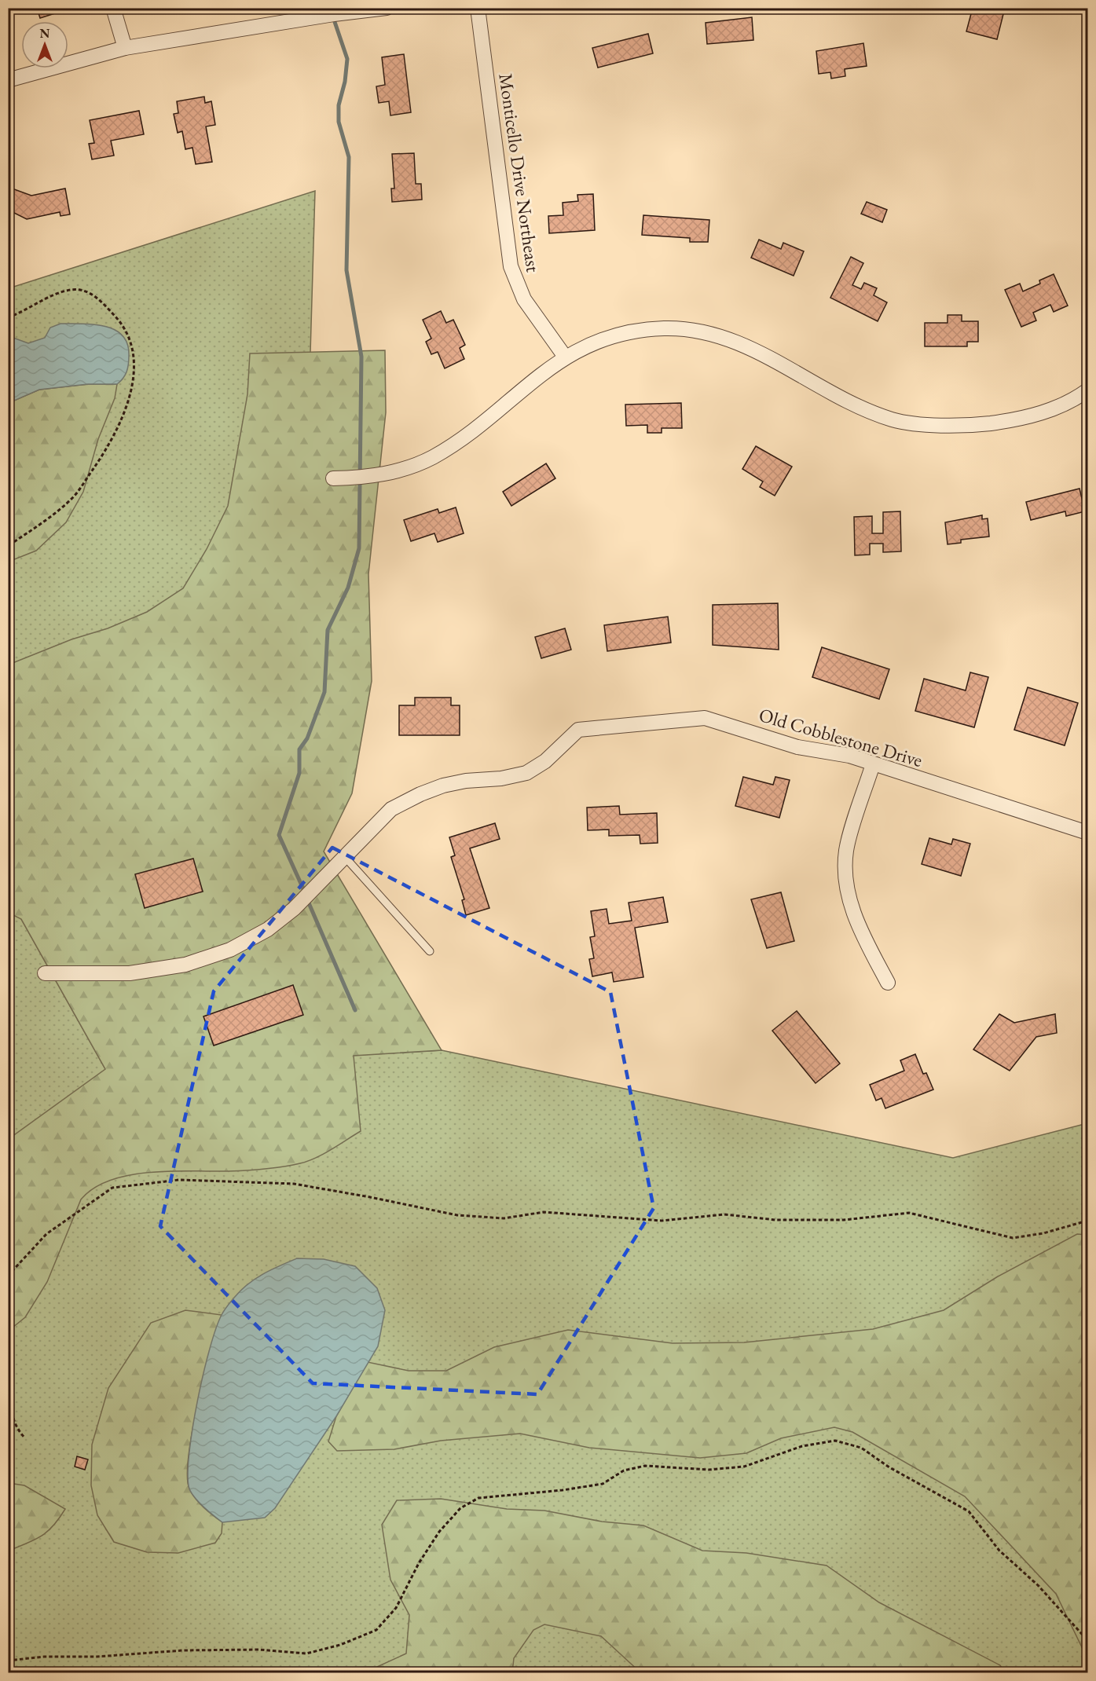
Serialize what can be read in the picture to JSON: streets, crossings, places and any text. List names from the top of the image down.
{
  "streets": {
    "street": ["Monticello Drive Northeast", "Old Cobblestone Drive"]
  },
  "north": "top"
}
